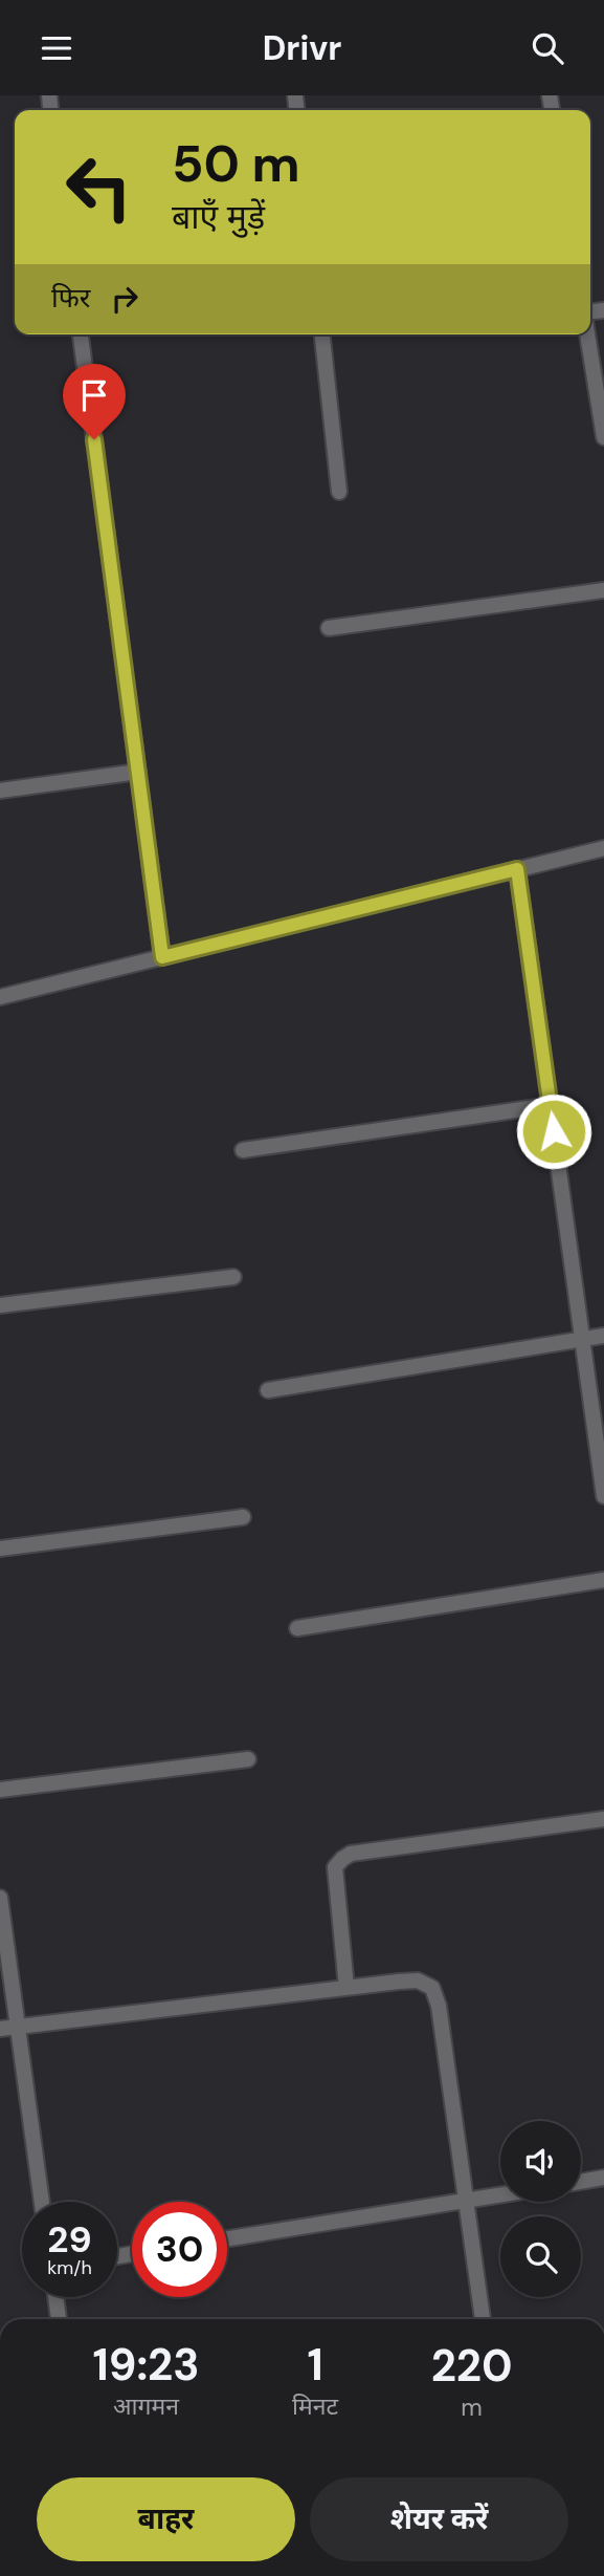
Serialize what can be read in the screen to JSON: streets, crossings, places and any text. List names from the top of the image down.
{
  "page": {
    "header": "Drivr",
    "turn": ["50 m", "बाएँ मुड़ें"],
    "then": "फिर",
    "speed": "29 km/h",
    "limit": "30",
    "eta": [
      "19:23",
      "आगमन",
      "1",
      "मिनट",
      "220",
      "m"
    ],
    "buttons": ["बाहर", "शेयर करें"]
  }
}
